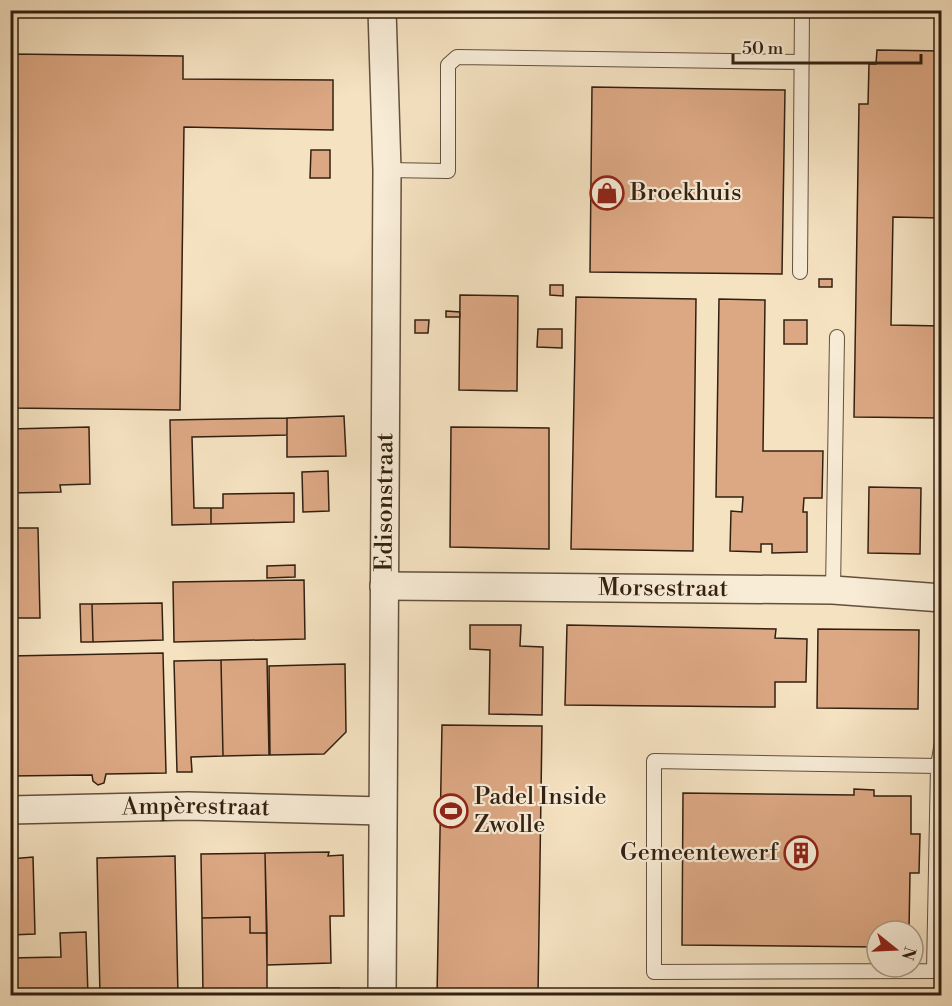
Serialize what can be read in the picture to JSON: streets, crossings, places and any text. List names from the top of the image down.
{
  "streets": {
    "street": ["Edisonstraat", "Morsestraat", "Ampèrestraat"]
  },
  "crossings": [
    ["Edisonstraat", "Morsestraat"],
    ["Edisonstraat", "Ampèrestraat"]
  ],
  "places": {
    "shop": ["Broekhuis"],
    "sports": ["Padel Inside Zwolle"],
    "building": ["Gemeentewerf"]
  },
  "scale_bar": "50 m",
  "north": "right"
}
